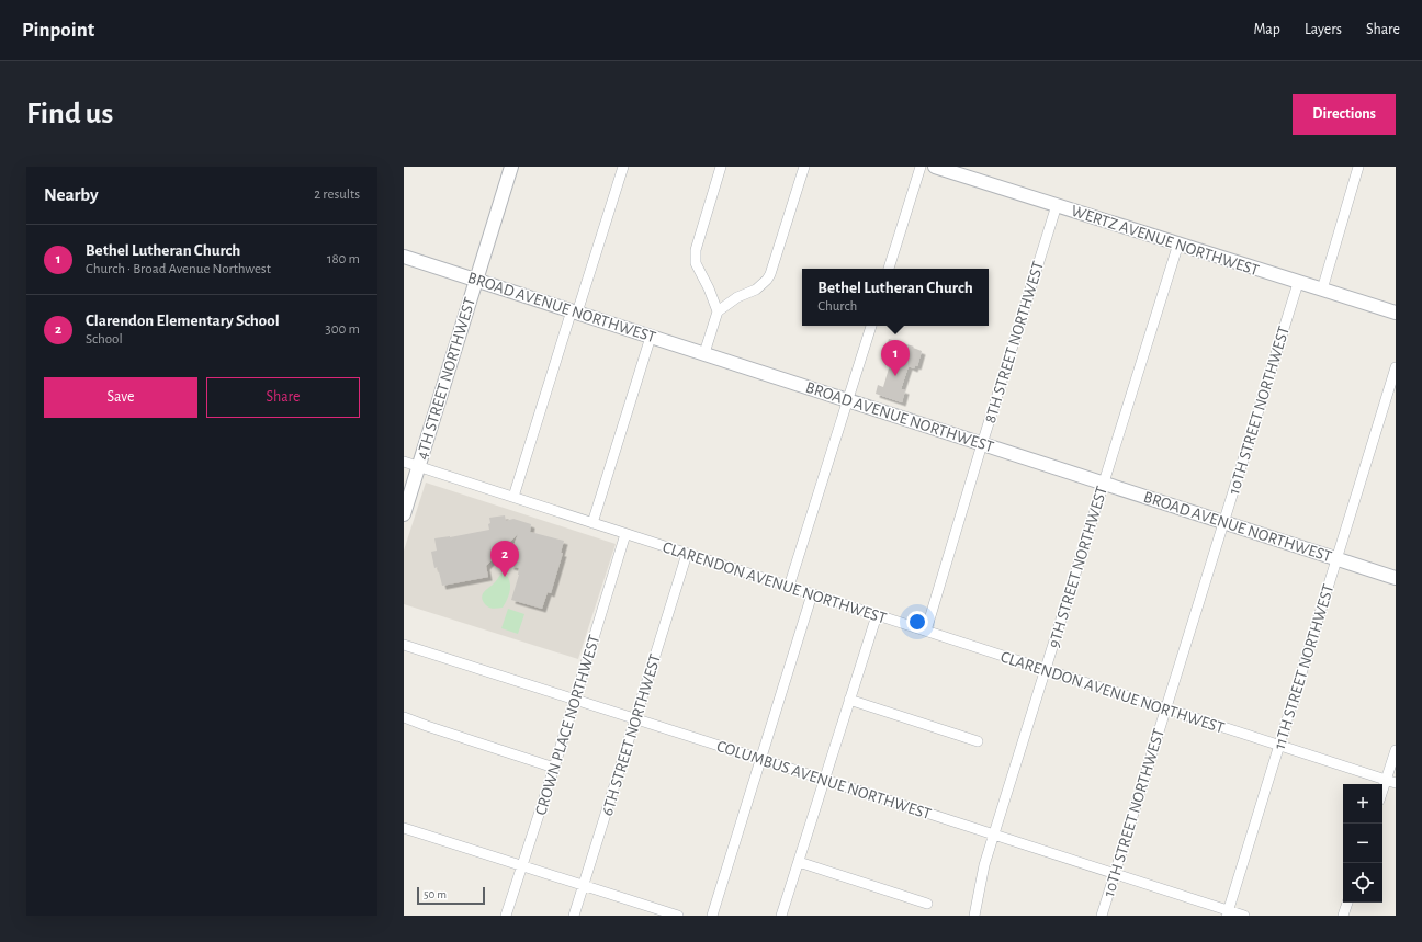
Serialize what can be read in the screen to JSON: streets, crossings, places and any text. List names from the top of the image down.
{
  "streets": {
    "street": [
      "WERTZ AVENUE NORTHWEST",
      "BROAD AVENUE NORTHWEST",
      "8TH STREET NORTHWEST",
      "4TH STREET NORTHWEST",
      "10TH STREET NORTHWEST",
      "9TH STREET NORTHWEST",
      "CLARENDON AVENUE NORTHWEST",
      "11TH STREET NORTHWEST",
      "CROWN PLACE NORTHWEST",
      "6TH STREET NORTHWEST",
      "COLUMBUS AVENUE NORTHWEST"
    ]
  },
  "crossings": [
    ["WERTZ AVENUE NORTHWEST", "8TH STREET NORTHWEST"],
    ["WERTZ AVENUE NORTHWEST", "10TH STREET NORTHWEST"],
    ["WERTZ AVENUE NORTHWEST", "9TH STREET NORTHWEST"],
    ["BROAD AVENUE NORTHWEST", "8TH STREET NORTHWEST"],
    ["BROAD AVENUE NORTHWEST", "4TH STREET NORTHWEST"],
    ["BROAD AVENUE NORTHWEST", "10TH STREET NORTHWEST"],
    ["BROAD AVENUE NORTHWEST", "9TH STREET NORTHWEST"],
    ["BROAD AVENUE NORTHWEST", "11TH STREET NORTHWEST"],
    ["8TH STREET NORTHWEST", "CLARENDON AVENUE NORTHWEST"],
    ["4TH STREET NORTHWEST", "CLARENDON AVENUE NORTHWEST"],
    ["10TH STREET NORTHWEST", "CLARENDON AVENUE NORTHWEST"],
    ["10TH STREET NORTHWEST", "COLUMBUS AVENUE NORTHWEST"],
    ["9TH STREET NORTHWEST", "CLARENDON AVENUE NORTHWEST"],
    ["9TH STREET NORTHWEST", "COLUMBUS AVENUE NORTHWEST"],
    ["CLARENDON AVENUE NORTHWEST", "11TH STREET NORTHWEST"],
    ["CLARENDON AVENUE NORTHWEST", "CROWN PLACE NORTHWEST"],
    ["CLARENDON AVENUE NORTHWEST", "6TH STREET NORTHWEST"],
    ["11TH STREET NORTHWEST", "COLUMBUS AVENUE NORTHWEST"],
    ["CROWN PLACE NORTHWEST", "COLUMBUS AVENUE NORTHWEST"],
    ["6TH STREET NORTHWEST", "COLUMBUS AVENUE NORTHWEST"]
  ],
  "scale_bar": "50 m",
  "page": {
    "header": "Pinpoint",
    "nav": ["Map", "Layers", "Share"],
    "buttons": [
      "Directions",
      ["Save", "Share"]
    ],
    "title": "Find us",
    "heading": ["Nearby", "2 results"],
    "list": [
      {
        "mark": "1",
        "name": "Bethel Lutheran Church",
        "note": "Church · Broad Avenue Northwest",
        "value": "180 m"
      },
      {
        "mark": "2",
        "name": "Clarendon Elementary School",
        "note": "School",
        "value": "300 m"
      }
    ],
    "popup": ["Bethel Lutheran Church", "Church"],
    "pins": ["1", "2"],
    "map_buttons": ["+", "−"],
    "scale": "50 m"
  }
}
